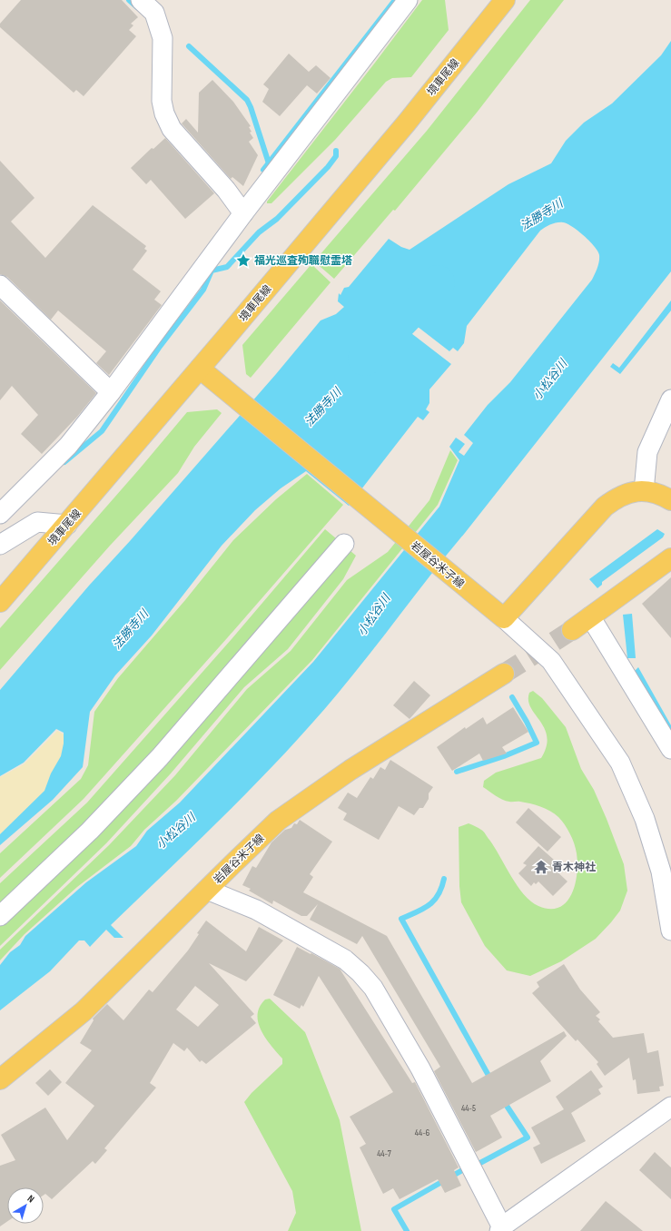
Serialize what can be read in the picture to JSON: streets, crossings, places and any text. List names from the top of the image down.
{
  "streets": {
    "main road": ["境車尾線", "岩屋谷米子線"]
  },
  "crossings": [
    ["境車尾線", "岩屋谷米子線"]
  ],
  "water": ["法勝寺川", "小松谷川"],
  "places": {
    "place": ["福光巡査殉職慰霊塔"],
    "temple": ["青木神社"]
  },
  "house_numbers": ["44-5", "44-6", "44-7"],
  "north": "top right"
}
